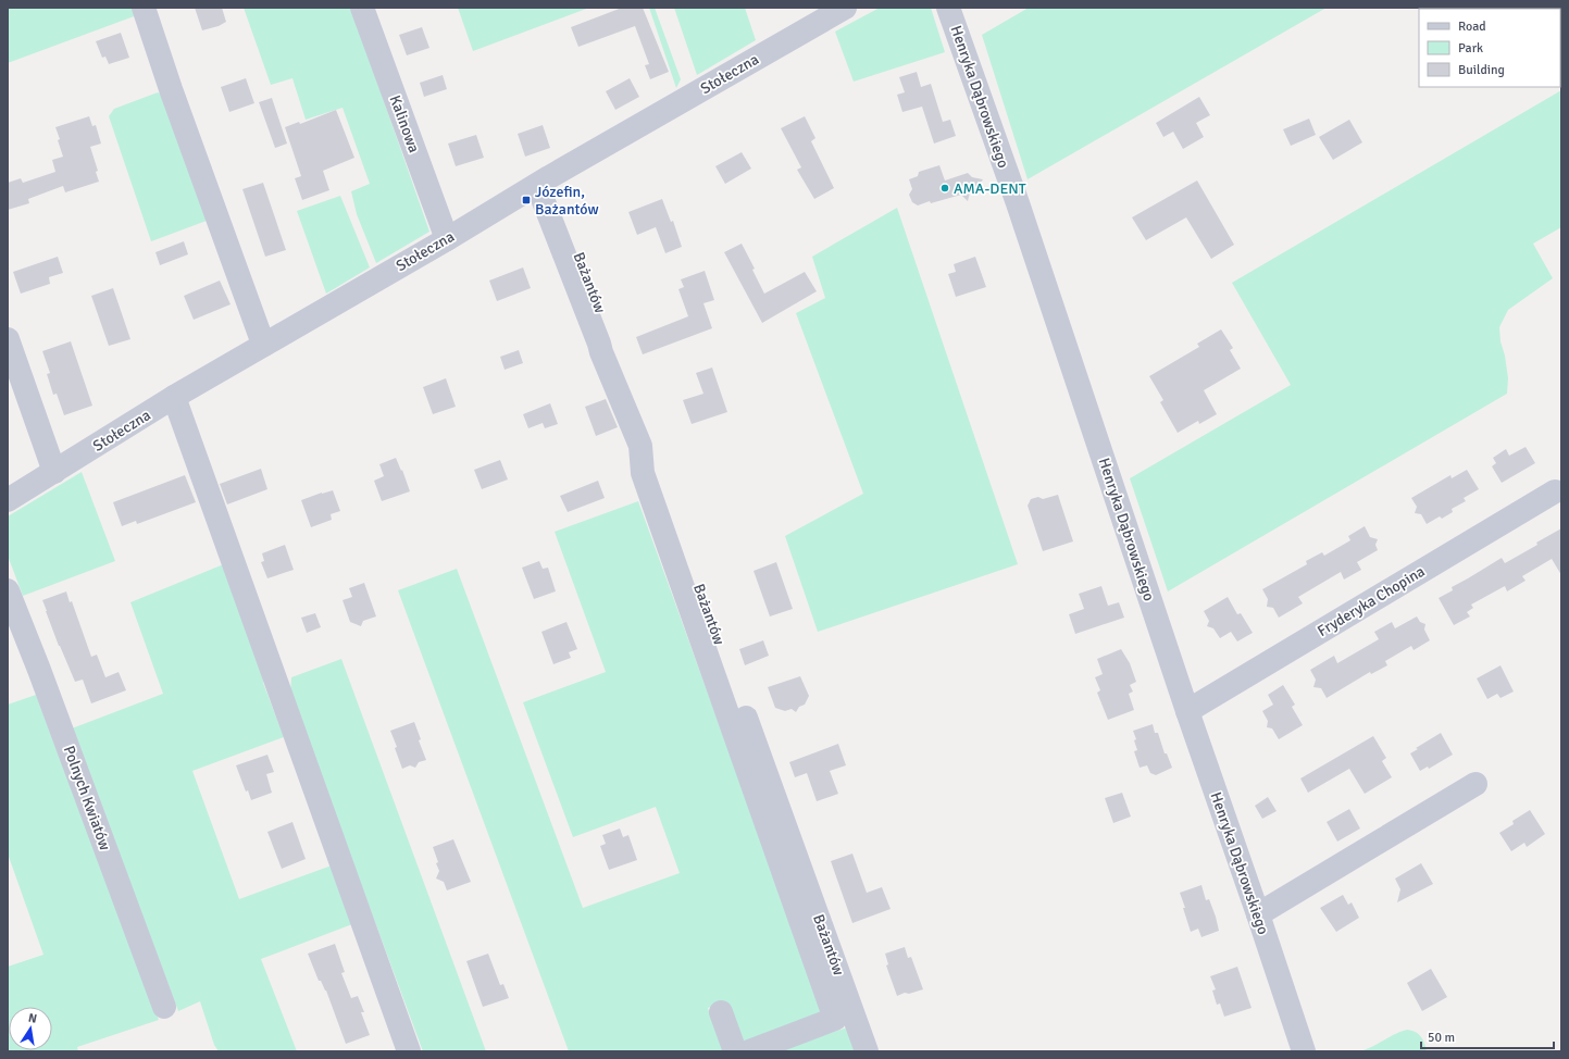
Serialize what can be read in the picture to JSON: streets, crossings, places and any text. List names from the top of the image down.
{
  "streets": {
    "street": [
      "Stołeczna",
      "Henryka Dąbrowskiego",
      "Kalinowa",
      "Bażantów",
      "Fryderyka Chopina",
      "Polnych Kwiatów"
    ]
  },
  "crossings": [
    ["Stołeczna", "Kalinowa"],
    ["Stołeczna", "Bażantów"],
    ["Henryka Dąbrowskiego", "Fryderyka Chopina"]
  ],
  "places": {
    "other": ["AMA-DENT"],
    "transit": ["Józefin, Bażantów"]
  },
  "legend": ["Road", "Park", "Building"],
  "scale_bar": "50 m",
  "north": "top"
}
